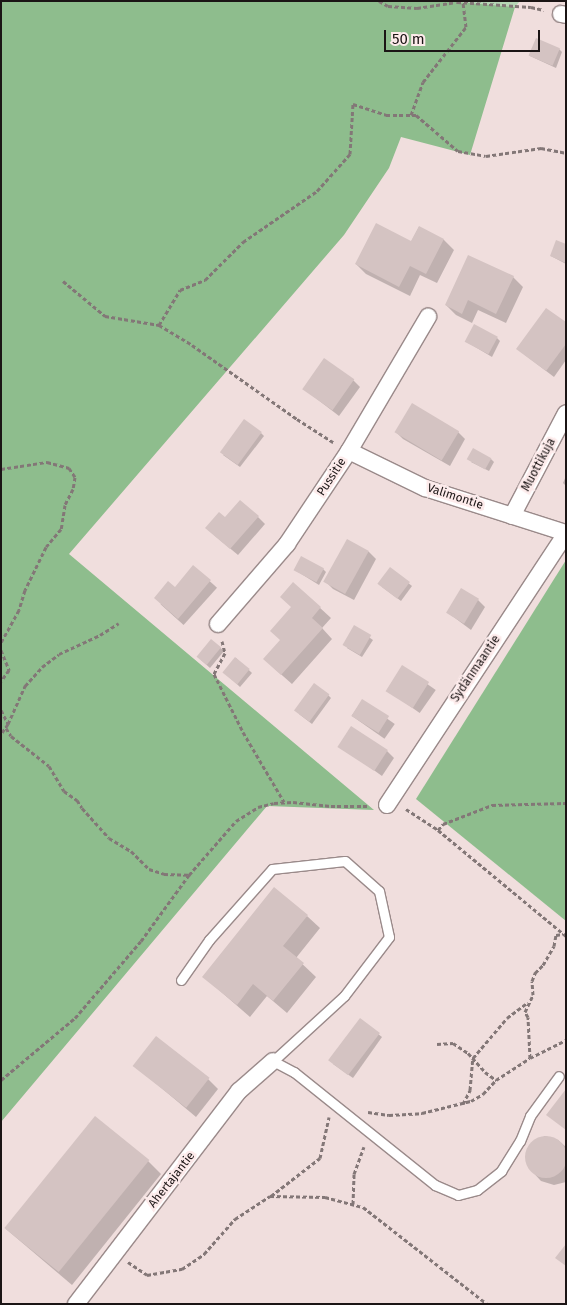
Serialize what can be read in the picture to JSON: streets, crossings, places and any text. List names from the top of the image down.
{
  "streets": {
    "street": [
      "Muottikuja",
      "Pussitie",
      "Valimontie",
      "Sydänmaantie",
      "Ahertajantie"
    ]
  },
  "crossings": [
    ["Muottikuja", "Valimontie"],
    ["Pussitie", "Valimontie"],
    ["Valimontie", "Sydänmaantie"]
  ],
  "scale_bar": "50 m"
}
